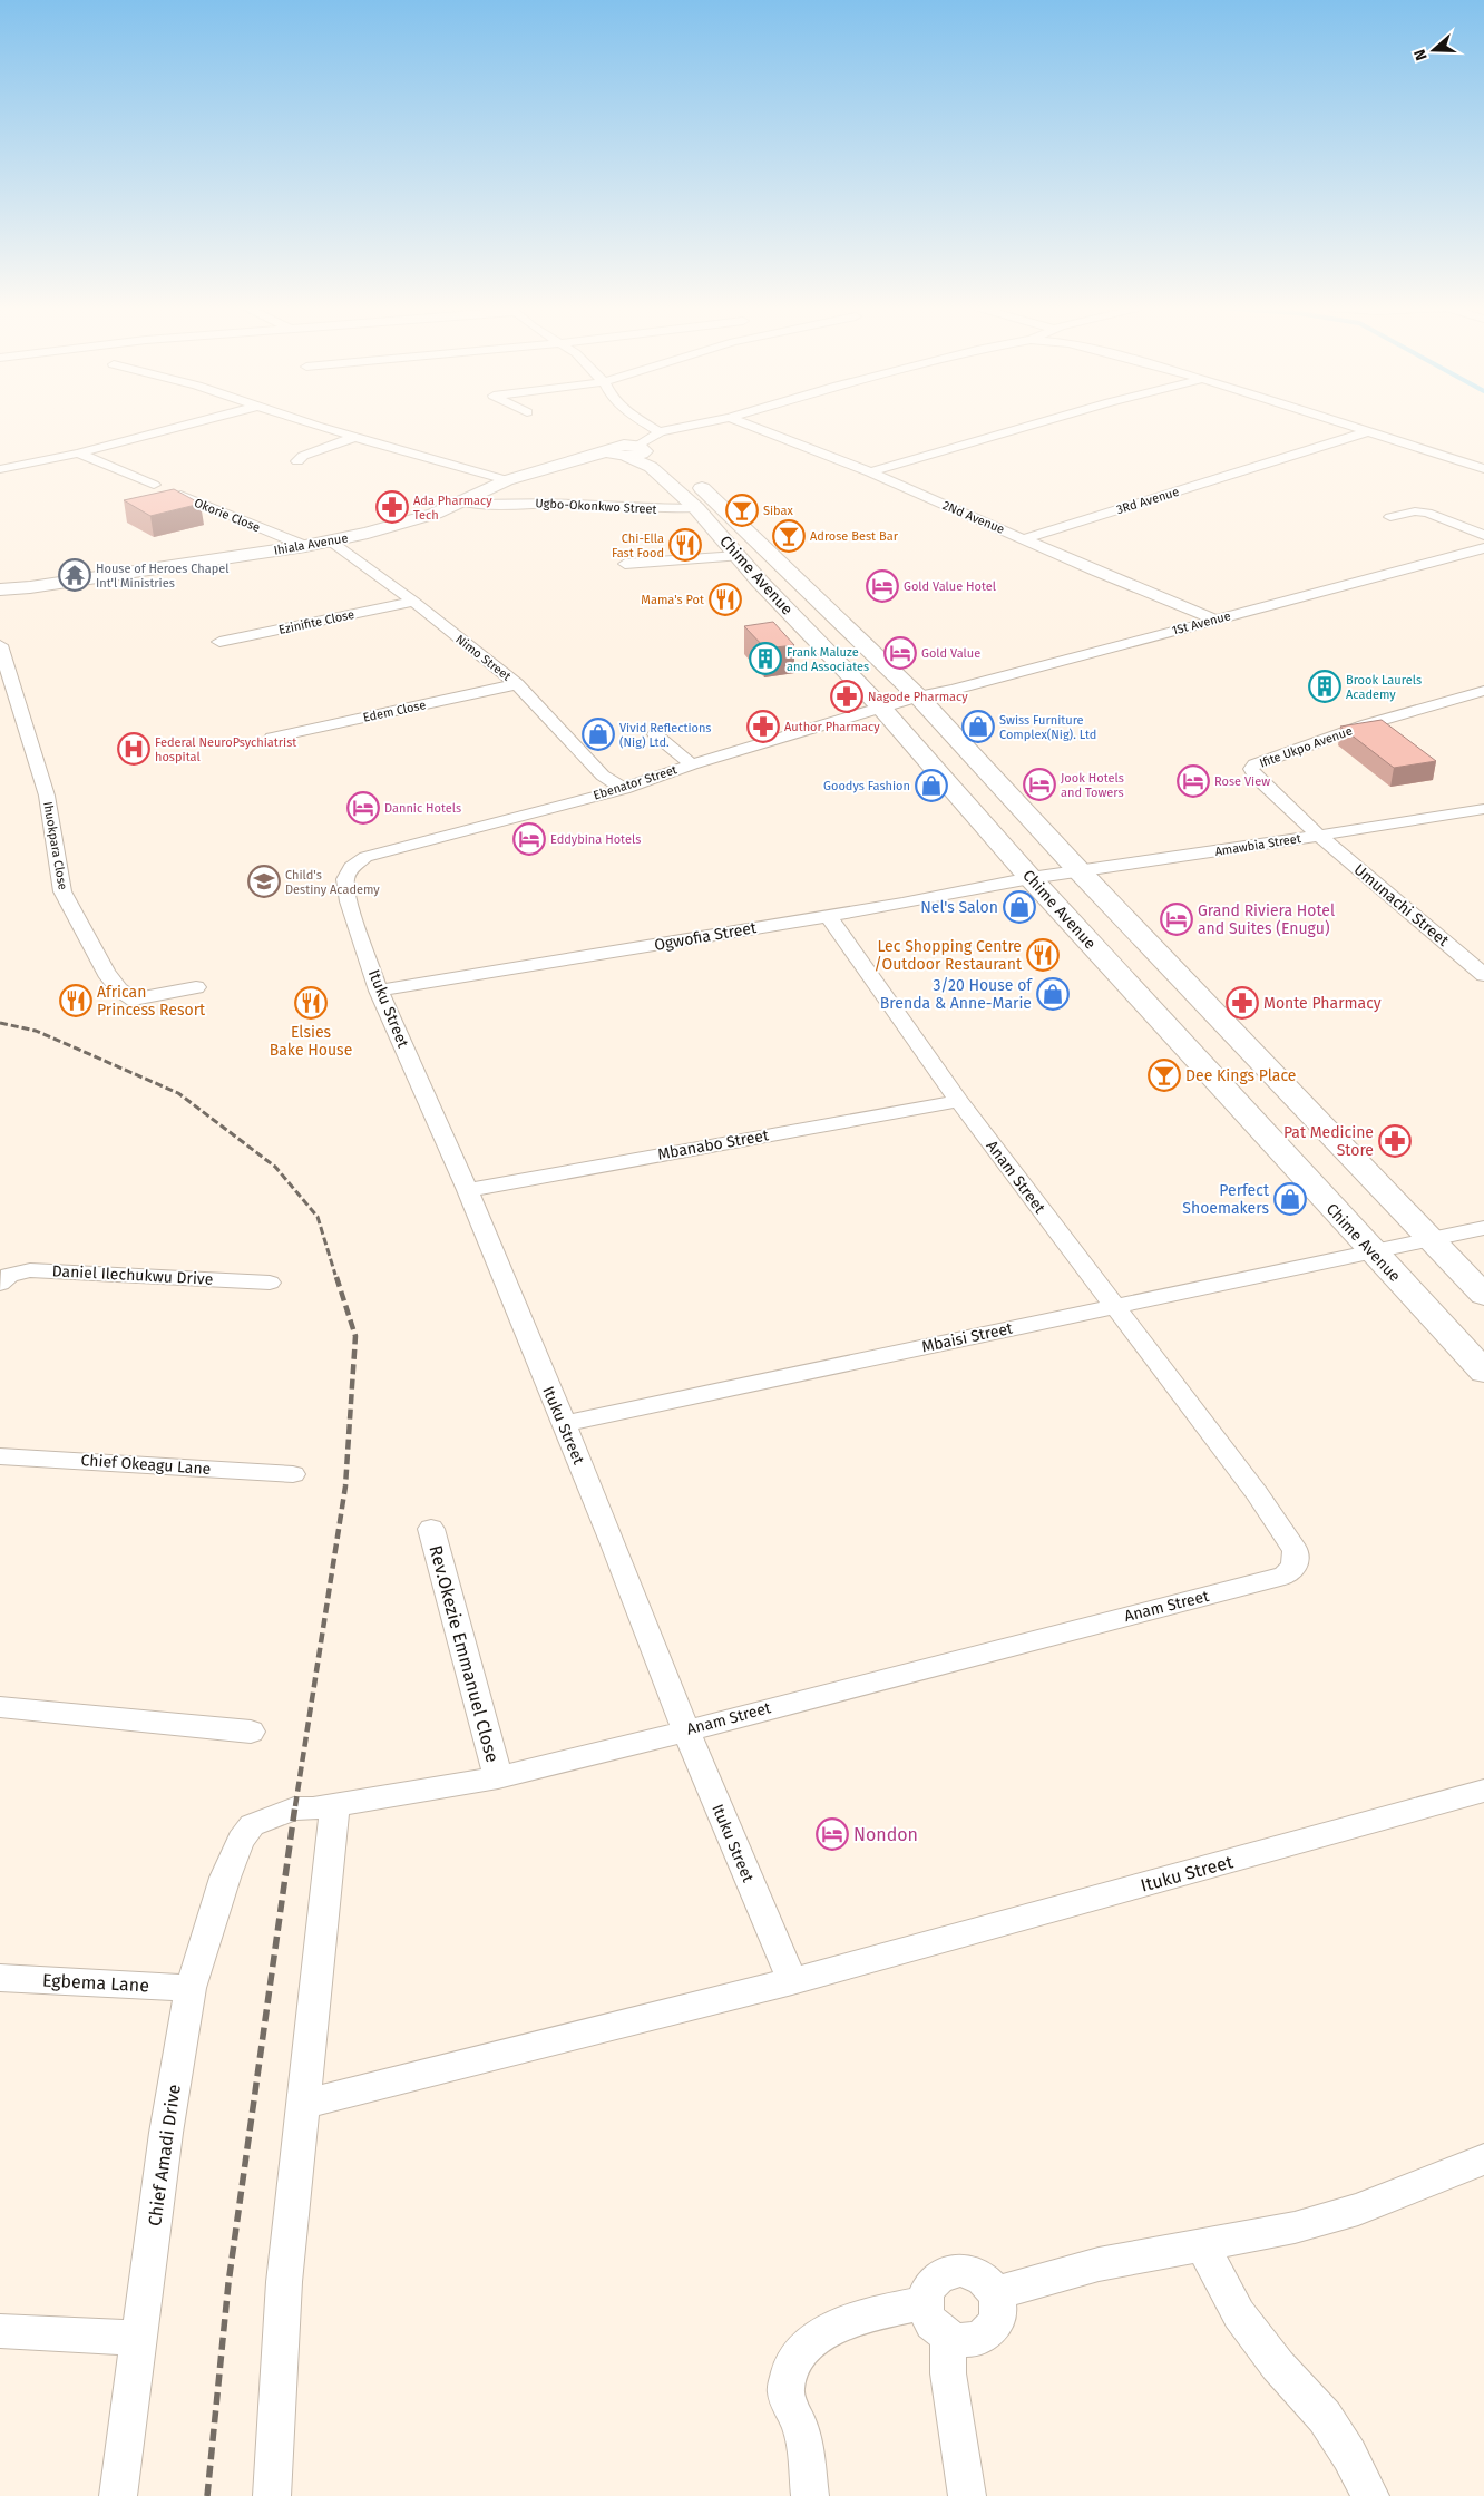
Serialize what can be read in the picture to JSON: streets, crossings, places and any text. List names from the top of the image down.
{
  "streets": {
    "main road": ["Ihiala Avenue", "Chime Avenue"],
    "street": [
      "3Rd Avenue",
      "Ugbo-Okonkwo Street",
      "Okorie Close",
      "2Nd Avenue",
      "Ezinifite Close",
      "1St Avenue",
      "Nimo Street",
      "Edem Close",
      "Ifite Ukpo Avenue",
      "Ebenator Street",
      "Amawbia Street",
      "Ihuokpara Close",
      "Umunachi Street",
      "Ogwofia Street",
      "Ituku Street",
      "Mbanabo Street",
      "Anam Street",
      "Daniel Ilechukwu Drive",
      "Mbaisi Street",
      "Chief Okeagu Lane",
      "Rev.Okezie Emmanuel Close",
      "Egbema Lane",
      "Chief Amadi Drive"
    ]
  },
  "crossings": [
    ["3Rd Avenue", "2Nd Avenue"],
    ["Ugbo-Okonkwo Street", "Ihiala Avenue"],
    ["Ugbo-Okonkwo Street", "Chime Avenue"],
    ["Okorie Close", "Ihiala Avenue"],
    ["2Nd Avenue", "1St Avenue"],
    ["Ihiala Avenue", "Chime Avenue"],
    ["Ihiala Avenue", "Nimo Street"],
    ["Chime Avenue", "1St Avenue"],
    ["Chime Avenue", "Ebenator Street"],
    ["Chime Avenue", "Amawbia Street"],
    ["Chime Avenue", "Ogwofia Street"],
    ["Chime Avenue", "Mbaisi Street"],
    ["Ezinifite Close", "Nimo Street"],
    ["1St Avenue", "Ebenator Street"],
    ["Nimo Street", "Edem Close"],
    ["Nimo Street", "Ebenator Street"],
    ["Ifite Ukpo Avenue", "Amawbia Street"],
    ["Ifite Ukpo Avenue", "Umunachi Street"],
    ["Ebenator Street", "Ituku Street"],
    ["Amawbia Street", "Umunachi Street"],
    ["Amawbia Street", "Ogwofia Street"],
    ["Ogwofia Street", "Ituku Street"],
    ["Ogwofia Street", "Anam Street"],
    ["Ituku Street", "Mbanabo Street"],
    ["Ituku Street", "Anam Street"],
    ["Ituku Street", "Mbaisi Street"],
    ["Mbanabo Street", "Anam Street"],
    ["Anam Street", "Mbaisi Street"],
    ["Anam Street", "Rev.Okezie Emmanuel Close"],
    ["Anam Street", "Chief Amadi Drive"],
    ["Egbema Lane", "Chief Amadi Drive"]
  ],
  "places": {
    "pharmacy": [
      "Ada Pharmacy Tech",
      "Nagode Pharmacy",
      "Author Pharmacy",
      "Monte Pharmacy",
      "Pat Medicine Store"
    ],
    "bar": ["Sibax", "Adrose Best Bar", "Dee Kings Place"],
    "restaurant": [
      "Chi-Ella Fast Food",
      "Mama's Pot",
      "Lec Shopping Centre /Outdoor Restaurant",
      "African Princess Resort",
      "Elsies Bake House"
    ],
    "temple": ["House of Heroes Chapel Int'l Ministries"],
    "hotel": [
      "Gold Value Hotel",
      "Gold Value",
      "Rose View",
      "Jook Hotels and Towers",
      "Dannic Hotels",
      "Eddybina Hotels",
      "Grand Riviera Hotel and Suites (Enugu)",
      "Nondon"
    ],
    "building": ["Frank Maluze and Associates", "Brook Laurels Academy"],
    "shop": [
      "Swiss Furniture Complex(Nig). Ltd",
      "Vivid Reflections (Nig) Ltd.",
      "Goodys Fashion",
      "Nel's Salon",
      "3/20 House of Brenda & Anne-Marie",
      "Perfect Shoemakers"
    ],
    "hospital": ["Federal NeuroPsychiatrist hospital"],
    "school or university": ["Child's Destiny Academy"]
  },
  "north": "left"
}
